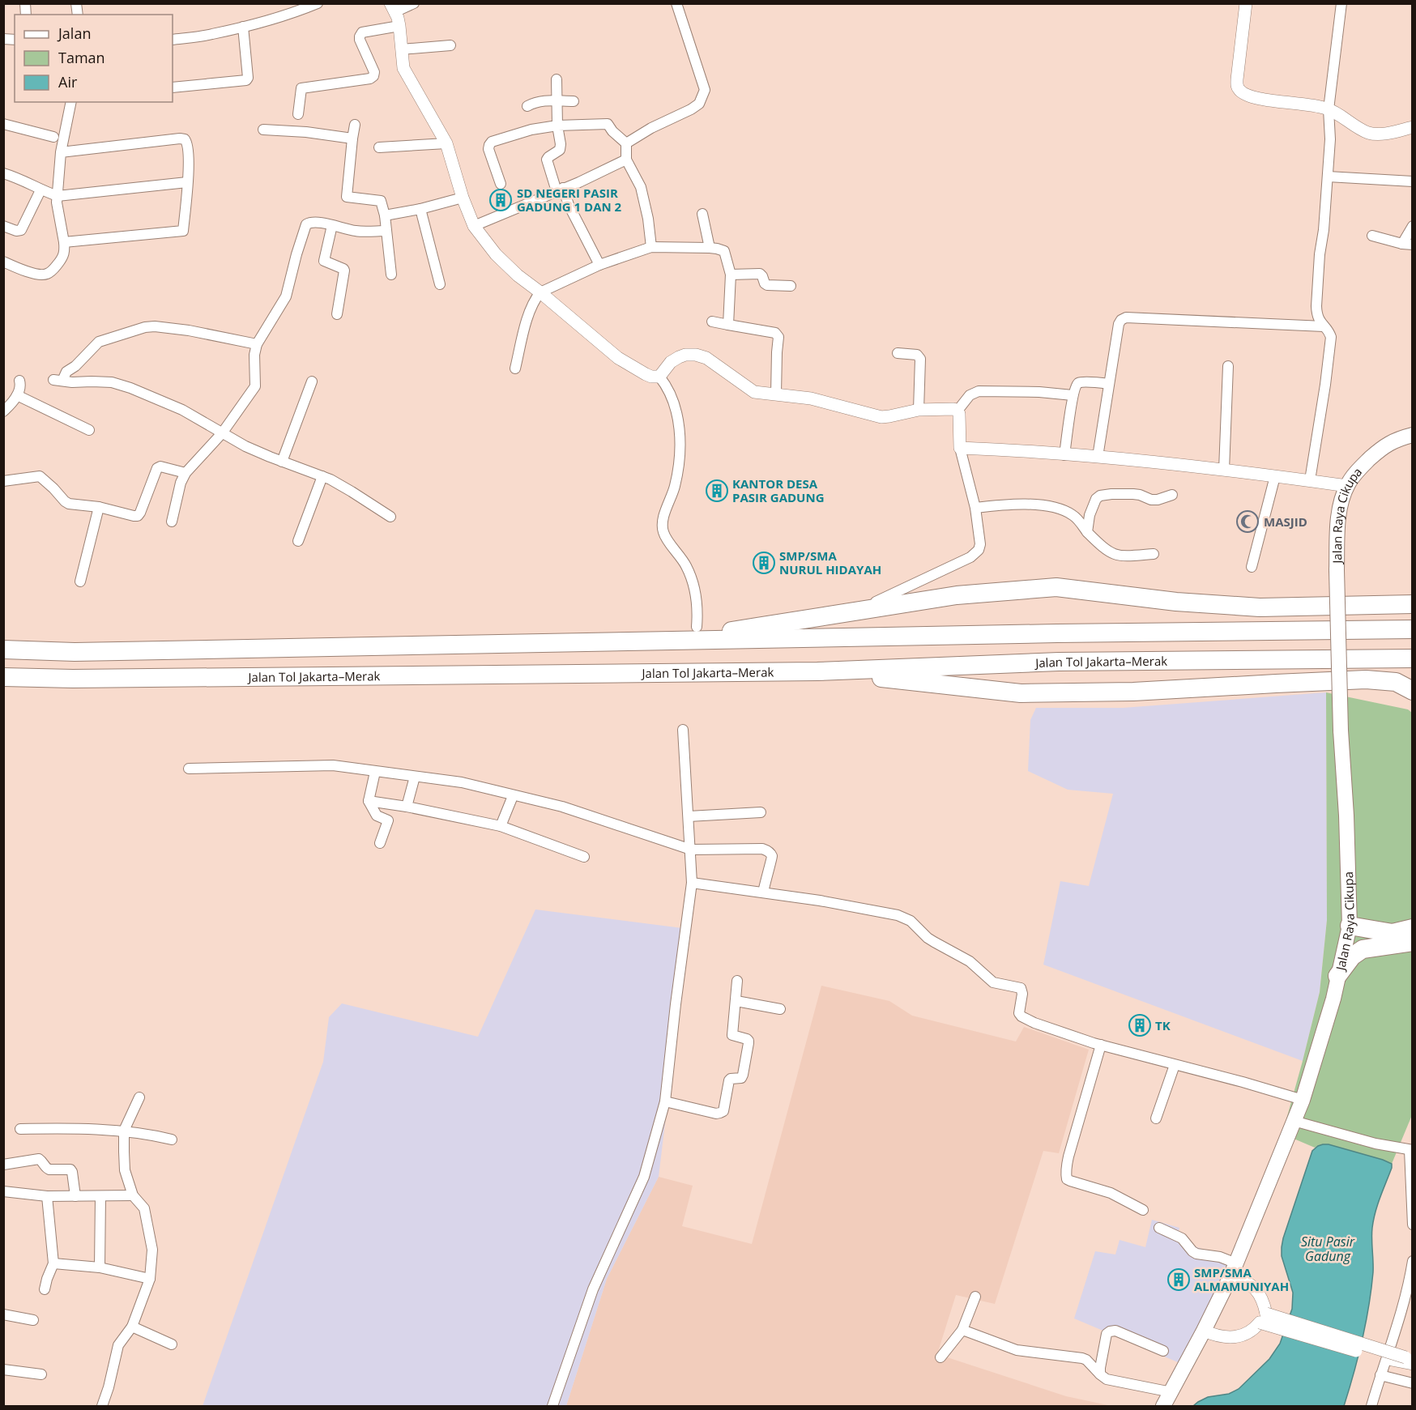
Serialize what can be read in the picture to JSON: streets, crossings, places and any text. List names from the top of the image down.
{
  "streets": {
    "highway": ["Jalan Tol Jakarta–Merak"],
    "main road": ["Jalan Raya Cikupa"]
  },
  "water": ["Situ Pasir Gadung"],
  "places": {
    "building": [
      "SD NEGERI PASIR GADUNG 1 DAN 2",
      "KANTOR DESA PASIR GADUNG",
      "SMP/SMA NURUL HIDAYAH",
      "TK",
      "SMP/SMA ALMAMUNIYAH"
    ],
    "mosque": ["MASJID"]
  },
  "legend": ["Jalan", "Taman", "Air"]
}
